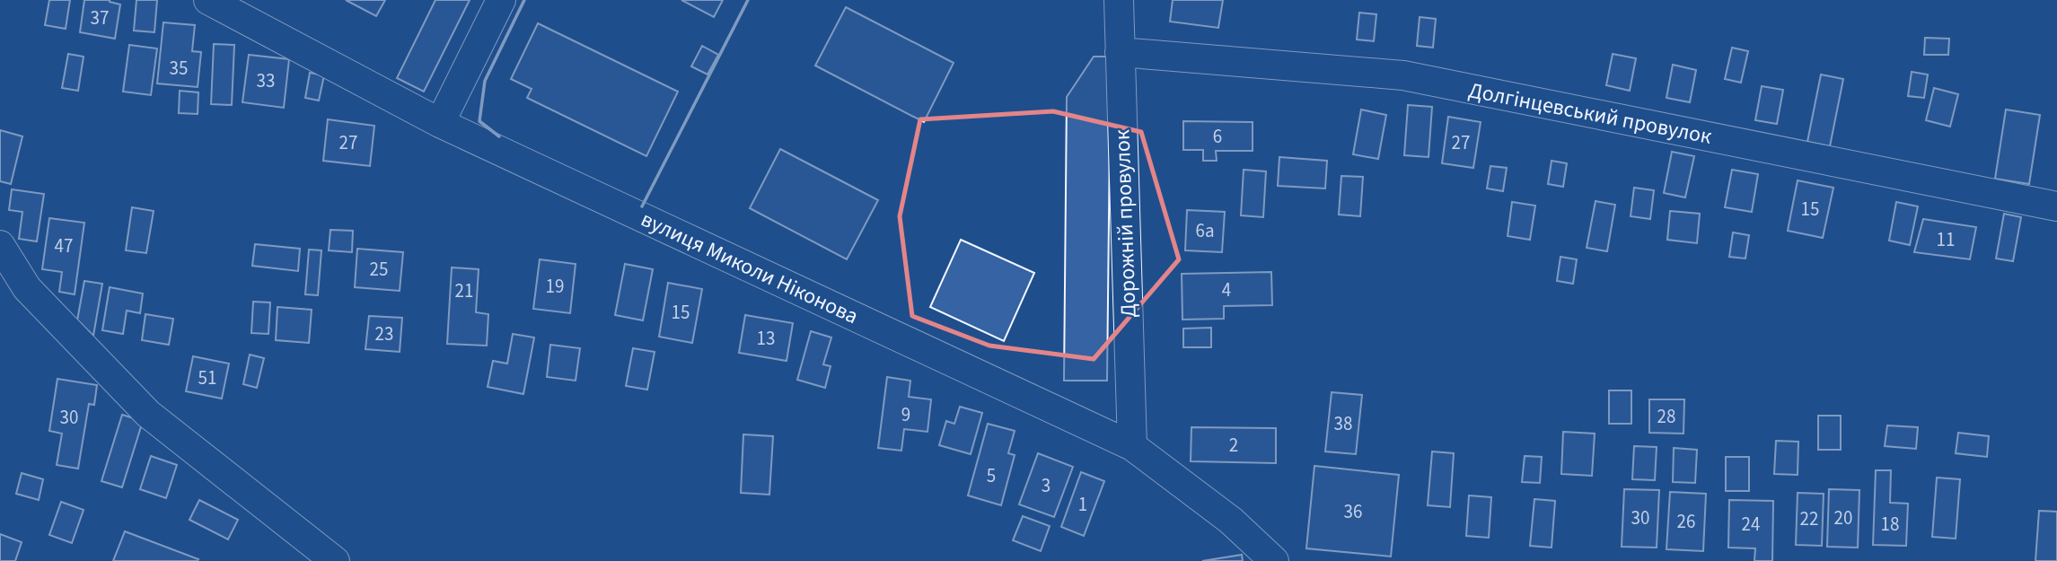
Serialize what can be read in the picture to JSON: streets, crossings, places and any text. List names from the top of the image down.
{
  "streets": {
    "street": ["Долгінцевський провулок", "Дорожній провулок", "вулиця Миколи Ніконова"]
  },
  "crossings": [
    ["Долгінцевський провулок", "Дорожній провулок"],
    ["Дорожній провулок", "вулиця Миколи Ніконова"]
  ],
  "house_numbers": [
    "37",
    "35",
    "33",
    "6",
    "27",
    "27",
    "15",
    "6а",
    "11",
    "47",
    "25",
    "19",
    "4",
    "21",
    "15",
    "23",
    "13",
    "51",
    "9",
    "28",
    "30",
    "38",
    "2",
    "5",
    "3",
    "1",
    "36",
    "30",
    "20",
    "22",
    "26",
    "24",
    "18"
  ]
}
